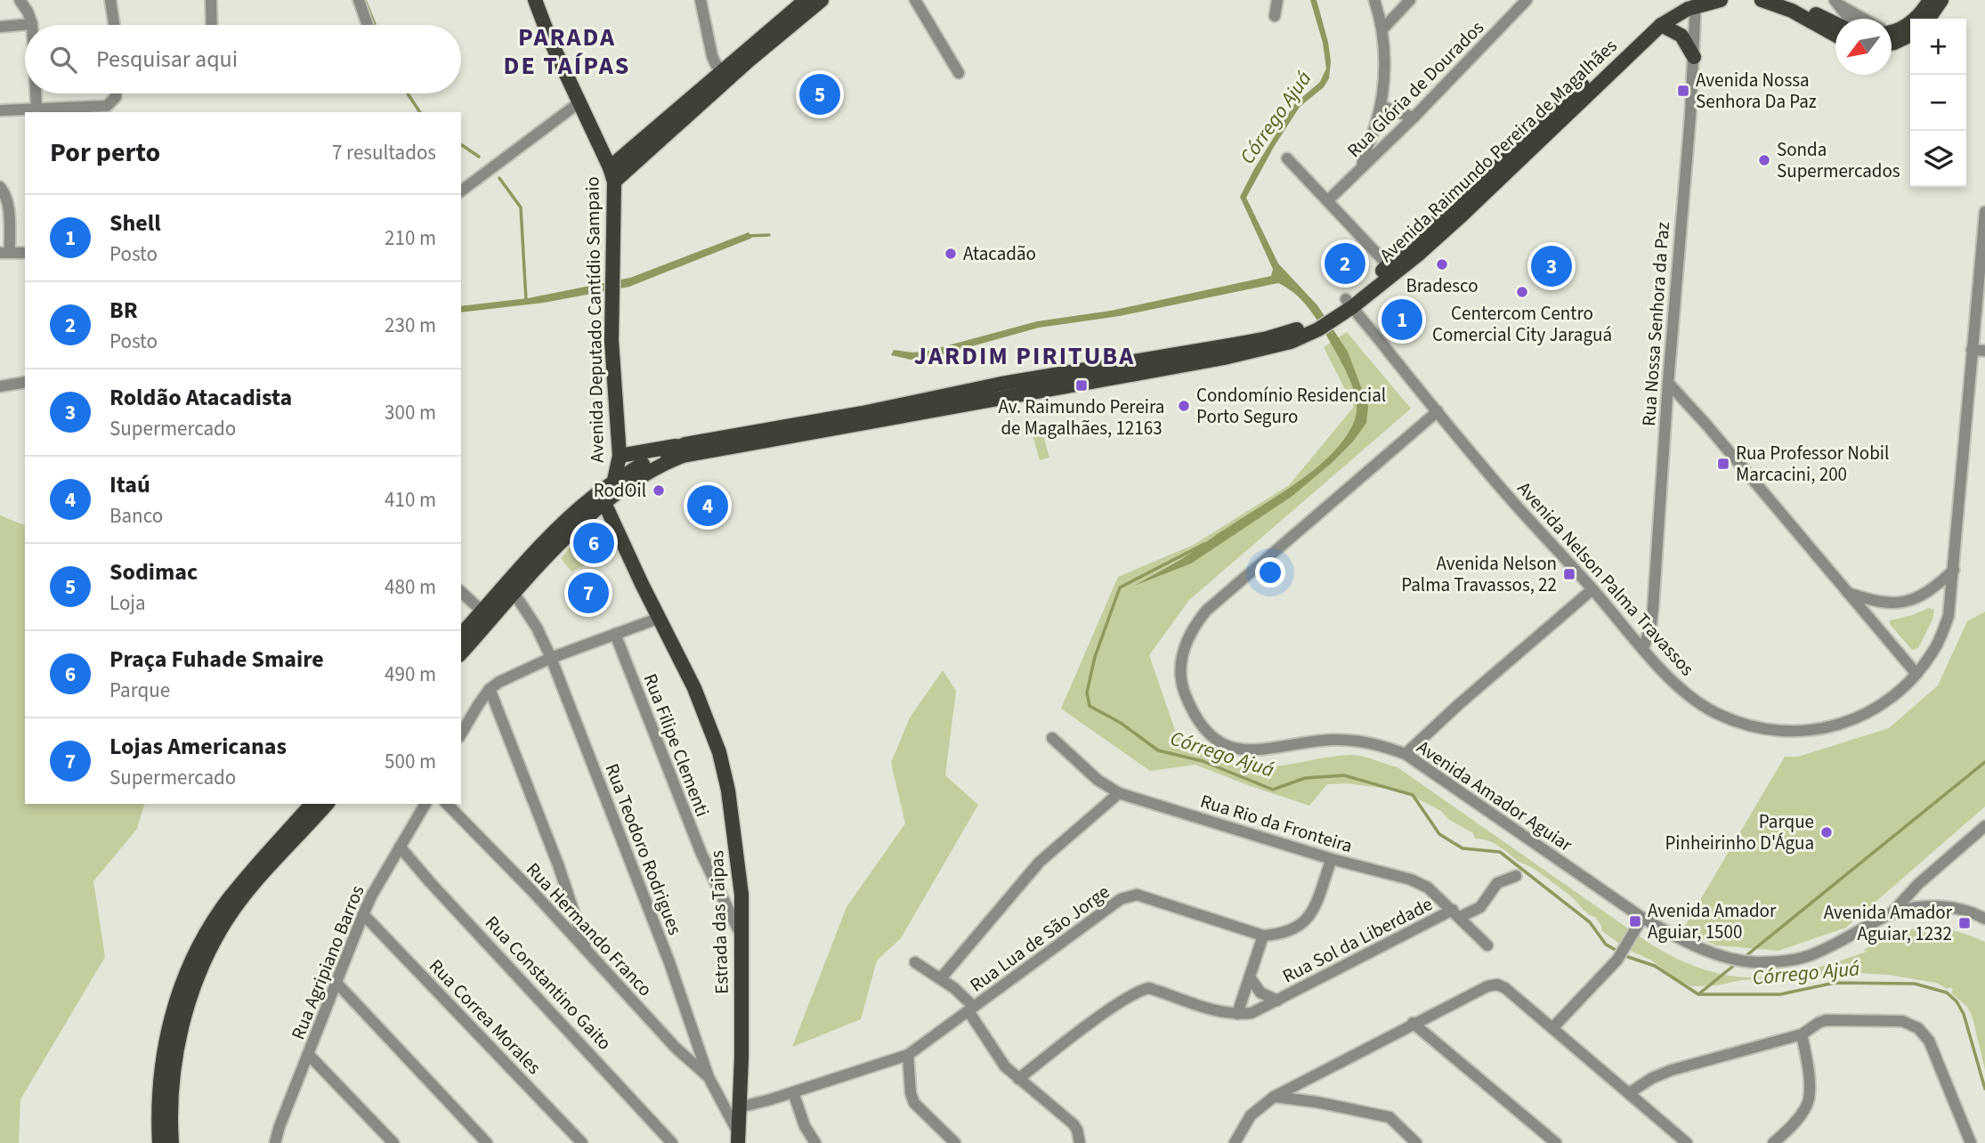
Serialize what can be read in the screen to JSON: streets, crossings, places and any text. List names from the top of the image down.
{
  "streets": {
    "main road": ["Avenida Raimundo Pereira de Magalhães", "Avenida Deputado Cantídio Sampaio", "Estrada das Taipas"],
    "street": [
      "Rua Glória de Dourados",
      "Rua Nossa Senhora da Paz",
      "Avenida Nelson Palma Travassos",
      "Rua Filipe Clementi",
      "Avenida Amador Aguiar",
      "Rua Rio da Fronteira",
      "Rua Teodoro Rodrigues",
      "Rua Hermando Franco",
      "Rua Lua de São Jorge",
      "Rua Sol da Liberdade",
      "Rua Agripiano Barros",
      "Rua Constantino Gaito",
      "Rua Correa Morales"
    ]
  },
  "crossings": [
    ["Avenida Raimundo Pereira de Magalhães", "Avenida Deputado Cantídio Sampaio"],
    ["Avenida Raimundo Pereira de Magalhães", "Rua Nossa Senhora da Paz"],
    ["Avenida Raimundo Pereira de Magalhães", "Avenida Nelson Palma Travassos"],
    ["Avenida Raimundo Pereira de Magalhães", "Rua Teodoro Rodrigues"],
    ["Avenida Raimundo Pereira de Magalhães", "Estrada das Taipas"],
    ["Avenida Deputado Cantídio Sampaio", "Estrada das Taipas"],
    ["Rua Nossa Senhora da Paz", "Avenida Nelson Palma Travassos"],
    ["Avenida Nelson Palma Travassos", "Avenida Amador Aguiar"],
    ["Rua Filipe Clementi", "Estrada das Taipas"],
    ["Rua Rio da Fronteira", "Rua Sol da Liberdade"],
    ["Rua Teodoro Rodrigues", "Estrada das Taipas"],
    ["Rua Teodoro Rodrigues", "Rua Hermando Franco"],
    ["Estrada das Taipas", "Rua Lua de São Jorge"],
    ["Rua Agripiano Barros", "Rua Constantino Gaito"],
    ["Rua Agripiano Barros", "Rua Correa Morales"]
  ],
  "districts": ["PARADA DE TAÍPAS", "JARDIM PIRITUBA"],
  "water": ["Córrego Ajuá"],
  "places": {
    "transit": [
      "Avenida Nossa Senhora Da Paz",
      "Av. Raimundo Pereira de Magalhães, 12163",
      "Rua Professor Nobil Marcacini, 200",
      "Avenida Nelson Palma Travassos, 22",
      "Avenida Amador Aguiar, 1500",
      "Avenida Amador Aguiar, 1232"
    ],
    "other": [
      "Sonda Supermercados",
      "Atacadão",
      "Bradesco",
      "Centercom Centro Comercial City Jaraguá",
      "Condomínio Residencial Porto Seguro",
      "RodOil",
      "Parque Pinheirinho D'Água"
    ]
  },
  "north": "bottom left",
  "page": {
    "map_buttons": ["+", "−"],
    "search": "Pesquisar aqui",
    "pins": [
      "5",
      "2",
      "3",
      "1",
      "4",
      "6",
      "7"
    ],
    "heading": ["Por perto", "7 resultados"],
    "list": [
      {
        "mark": "1",
        "name": "Shell",
        "note": "Posto",
        "value": "210 m"
      },
      {
        "mark": "2",
        "name": "BR",
        "note": "Posto",
        "value": "230 m"
      },
      {
        "mark": "3",
        "name": "Roldão Atacadista",
        "note": "Supermercado",
        "value": "300 m"
      },
      {
        "mark": "4",
        "name": "Itaú",
        "note": "Banco",
        "value": "410 m"
      },
      {
        "mark": "5",
        "name": "Sodimac",
        "note": "Loja",
        "value": "480 m"
      },
      {
        "mark": "6",
        "name": "Praça Fuhade Smaire",
        "note": "Parque",
        "value": "490 m"
      },
      {
        "mark": "7",
        "name": "Lojas Americanas",
        "note": "Supermercado",
        "value": "500 m"
      }
    ]
  }
}
